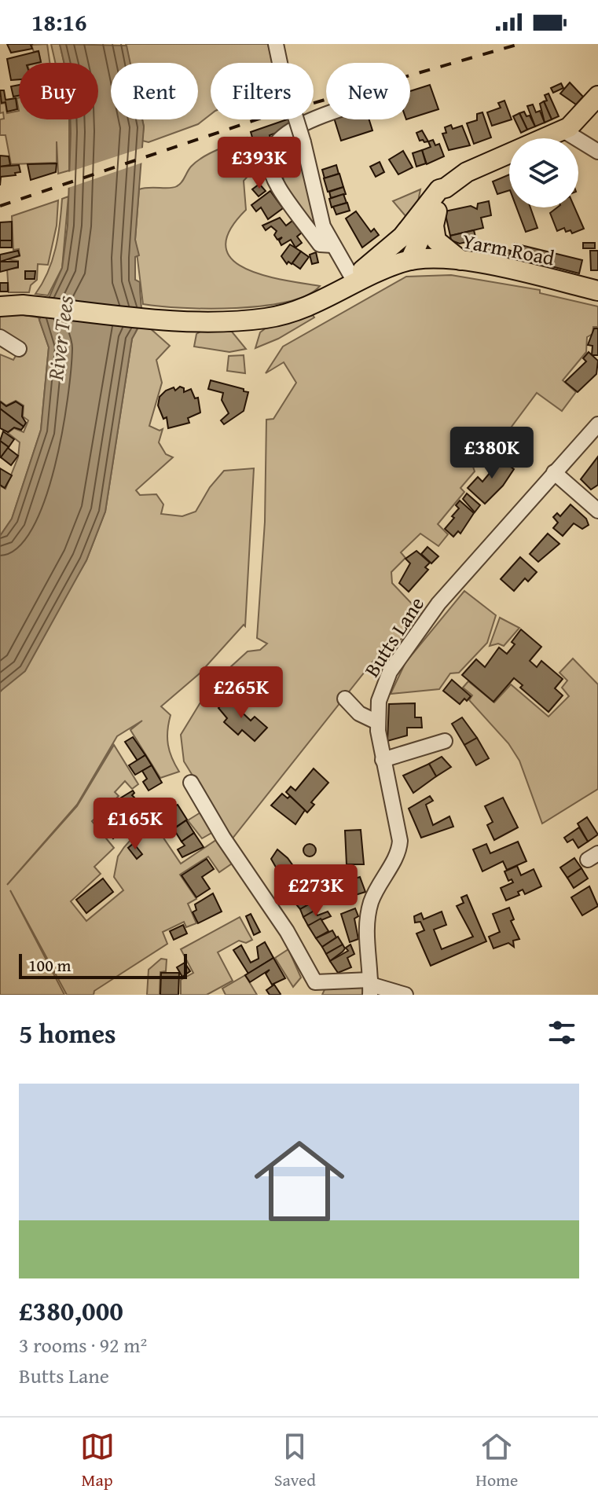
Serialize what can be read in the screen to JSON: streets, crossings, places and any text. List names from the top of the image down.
{
  "streets": {
    "main road": ["Yarm Road"],
    "street": ["Butts Lane"]
  },
  "water": ["River Tees"],
  "scale_bar": "100 m",
  "page": {
    "status": "18:16",
    "chip": [
      "Buy",
      "Rent",
      "Filters",
      "New"
    ],
    "price": [
      "£393K",
      "£380K",
      "£265K",
      "£165K",
      "£273K"
    ],
    "scale": "100 m",
    "heading": "5 homes",
    "list": [
      {
        "name": "£380,000",
        "note": "3 rooms · 92 m² · Butts Lane"
      }
    ],
    "tabs": ["Map", "Saved", "Home"]
  }
}
